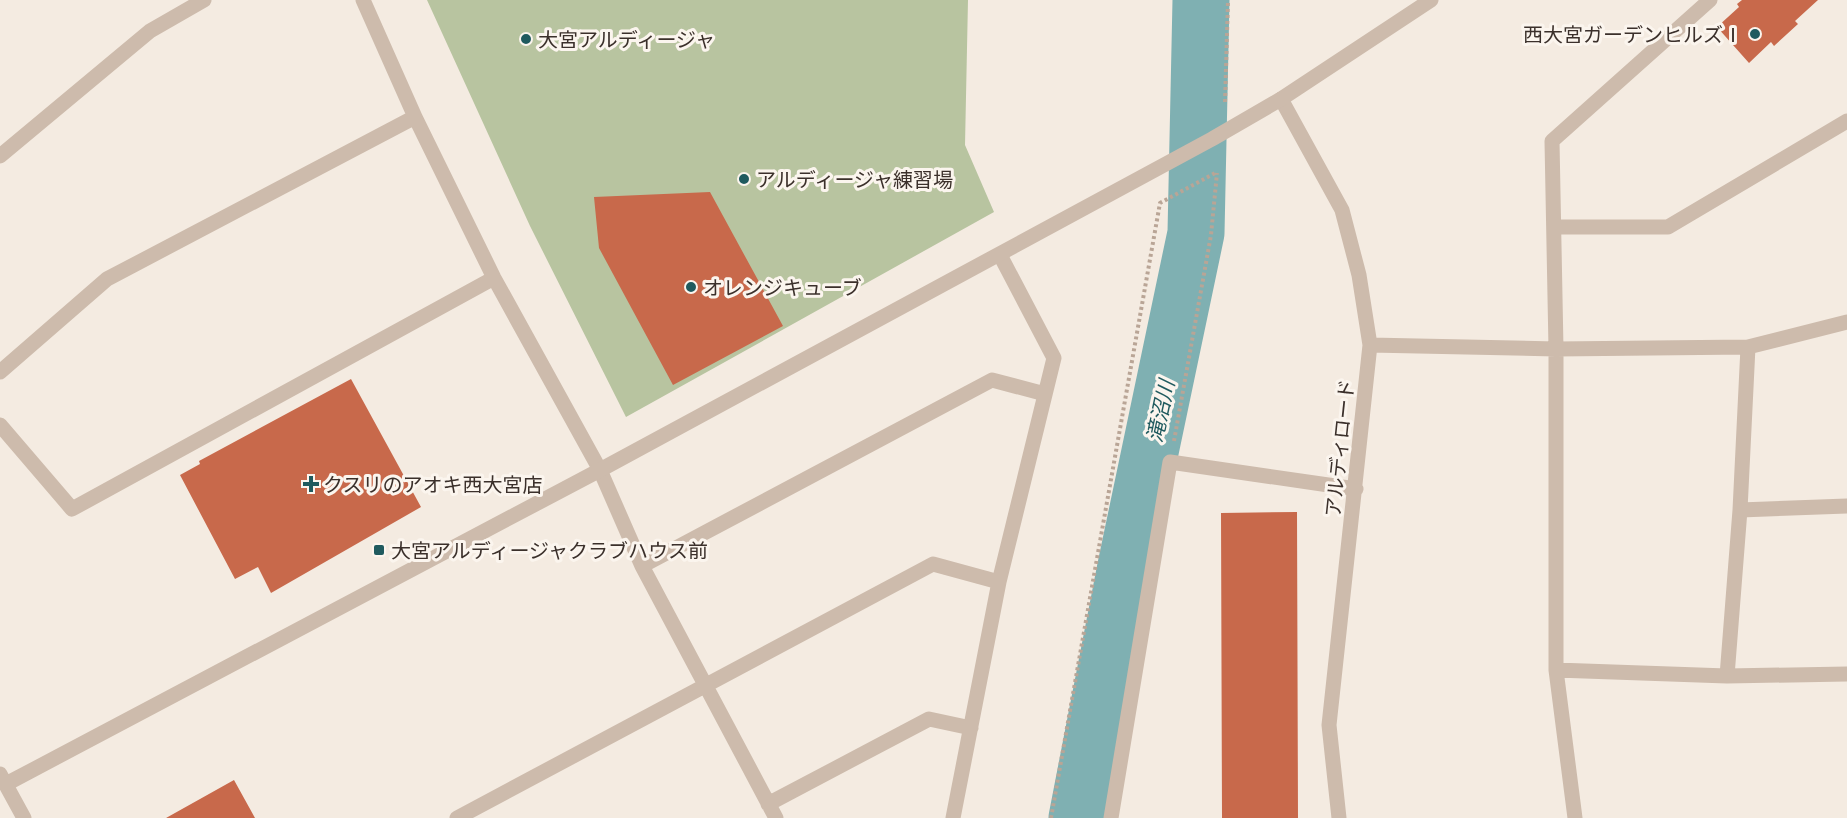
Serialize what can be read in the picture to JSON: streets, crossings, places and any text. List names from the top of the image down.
{
  "streets": {
    "street": ["アルディロード"]
  },
  "water": ["滝沼川"],
  "places": {
    "other": [
      "西大宮ガーデンヒルズⅠ",
      "大宮アルディージャ",
      "アルディージャ練習場",
      "オレンジキューブ"
    ],
    "health": ["クスリのアオキ西大宮店"],
    "transit": ["大宮アルディージャクラブハウス前"]
  }
}
